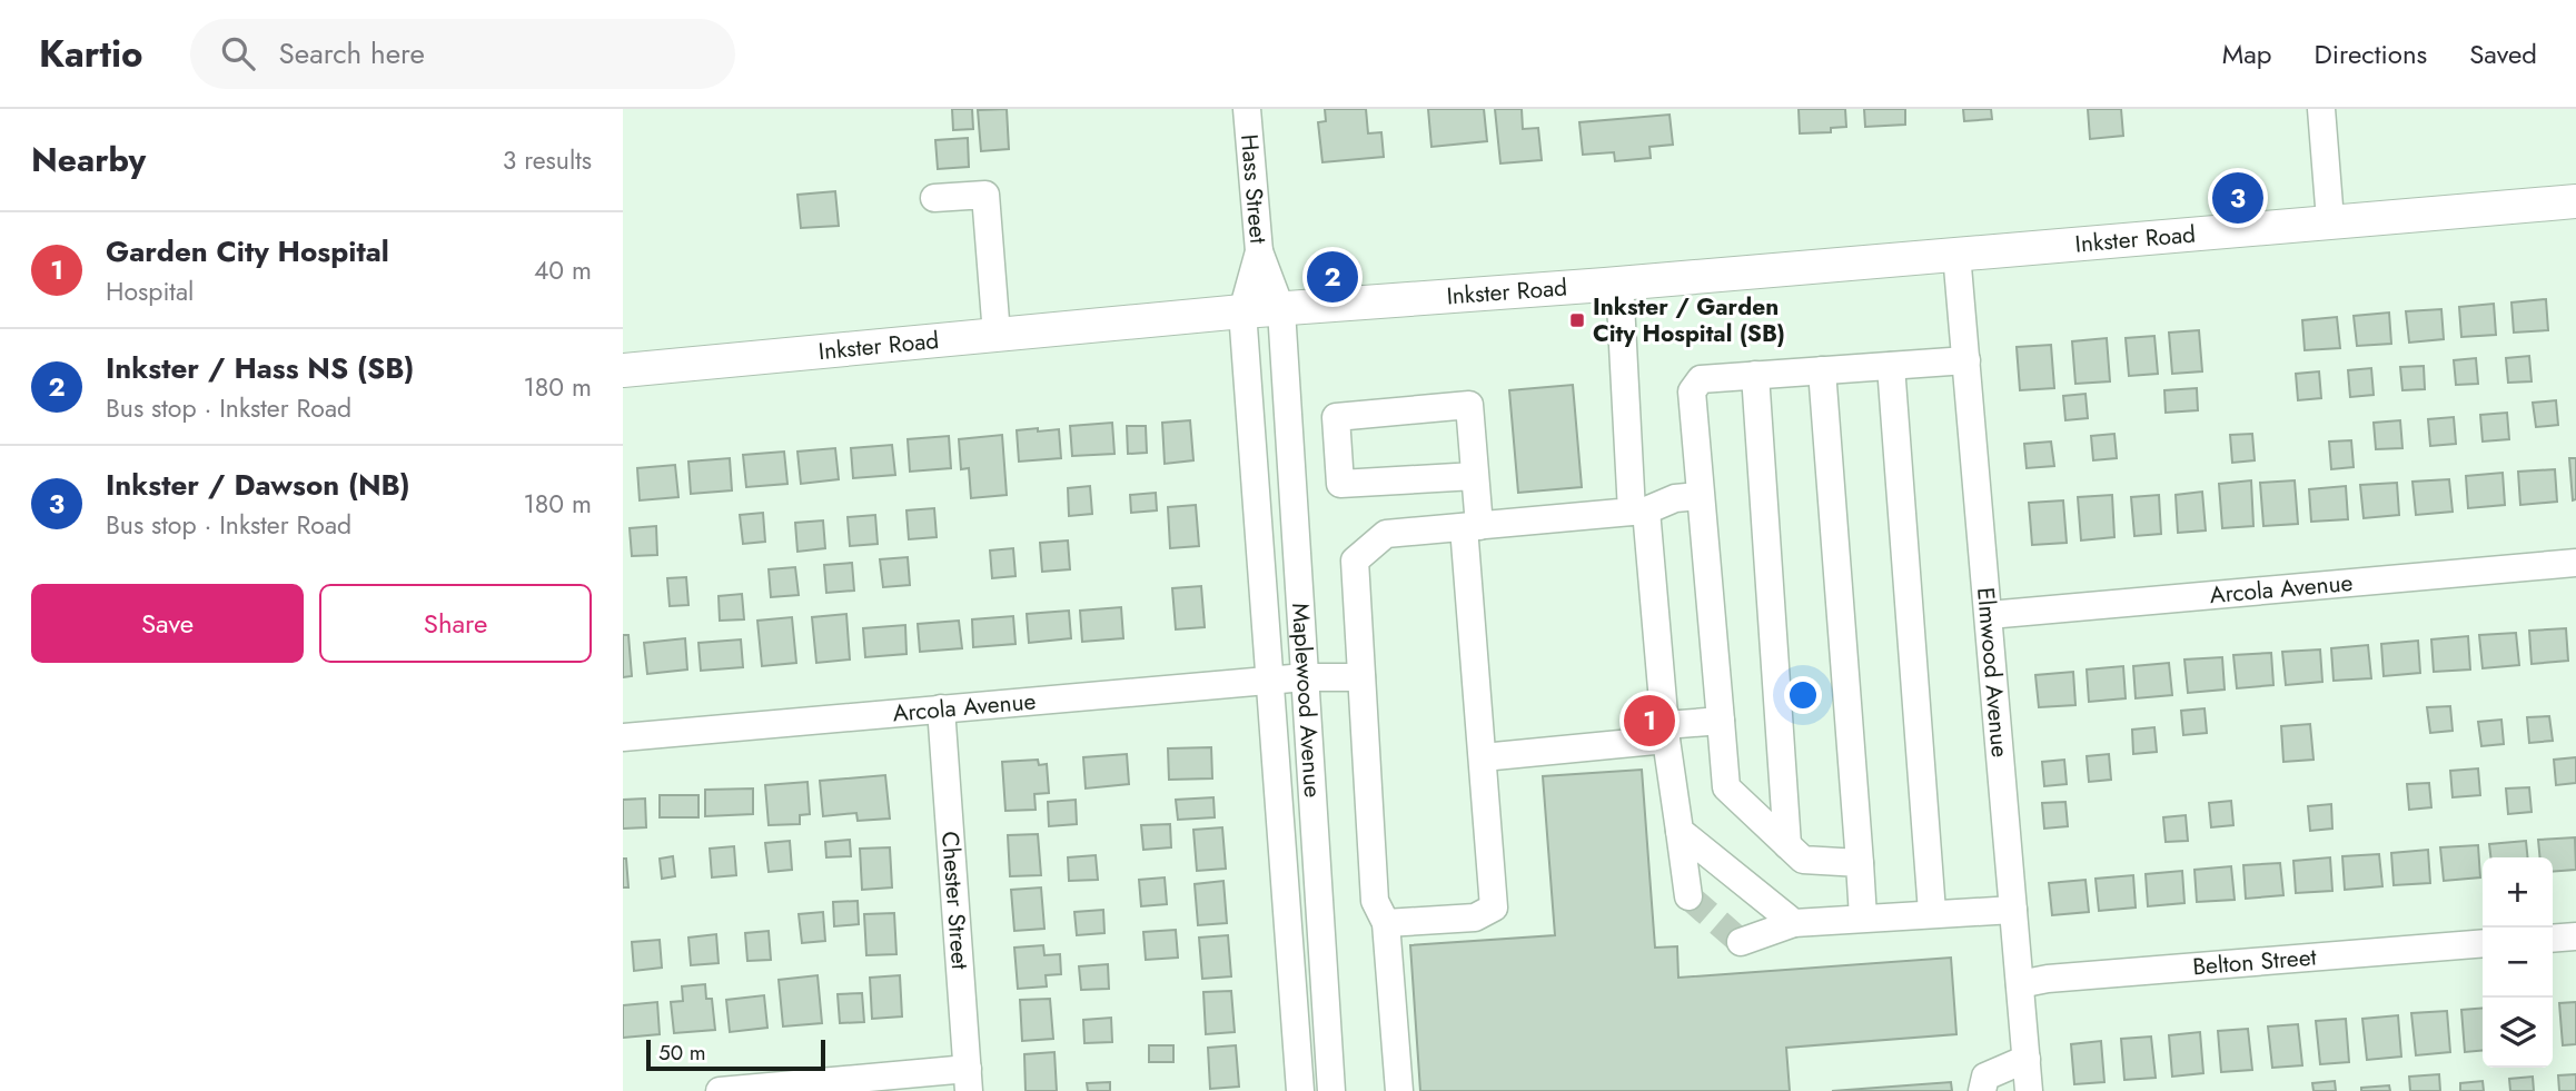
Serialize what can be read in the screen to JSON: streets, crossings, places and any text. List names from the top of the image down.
{
  "streets": {
    "main road": ["Inkster Road"],
    "street": [
      "Hass Street",
      "Arcola Avenue",
      "Elmwood Avenue",
      "Maplewood Avenue",
      "Chester Street",
      "Belton Street"
    ]
  },
  "crossings": [
    ["Hass Street", "Inkster Road"],
    ["Hass Street", "Maplewood Avenue"],
    ["Inkster Road", "Elmwood Avenue"],
    ["Inkster Road", "Maplewood Avenue"],
    ["Arcola Avenue", "Elmwood Avenue"],
    ["Arcola Avenue", "Maplewood Avenue"],
    ["Arcola Avenue", "Chester Street"],
    ["Elmwood Avenue", "Belton Street"]
  ],
  "places": {
    "transit": ["Inkster / Garden City Hospital (SB)"]
  },
  "scale_bar": "50 m",
  "page": {
    "header": "Kartio",
    "search": "Search here",
    "nav": ["Map", "Directions", "Saved"],
    "heading": ["Nearby", "3 results"],
    "pins": ["3", "2", "1"],
    "list": [
      {
        "mark": "1",
        "name": "Garden City Hospital",
        "note": "Hospital",
        "value": "40 m"
      },
      {
        "mark": "2",
        "name": "Inkster / Hass NS (SB)",
        "note": "Bus stop · Inkster Road",
        "value": "180 m"
      },
      {
        "mark": "3",
        "name": "Inkster / Dawson (NB)",
        "note": "Bus stop · Inkster Road",
        "value": "180 m"
      }
    ],
    "buttons": ["Save", "Share"],
    "map_buttons": ["+", "−"],
    "scale": "50 m"
  }
}
